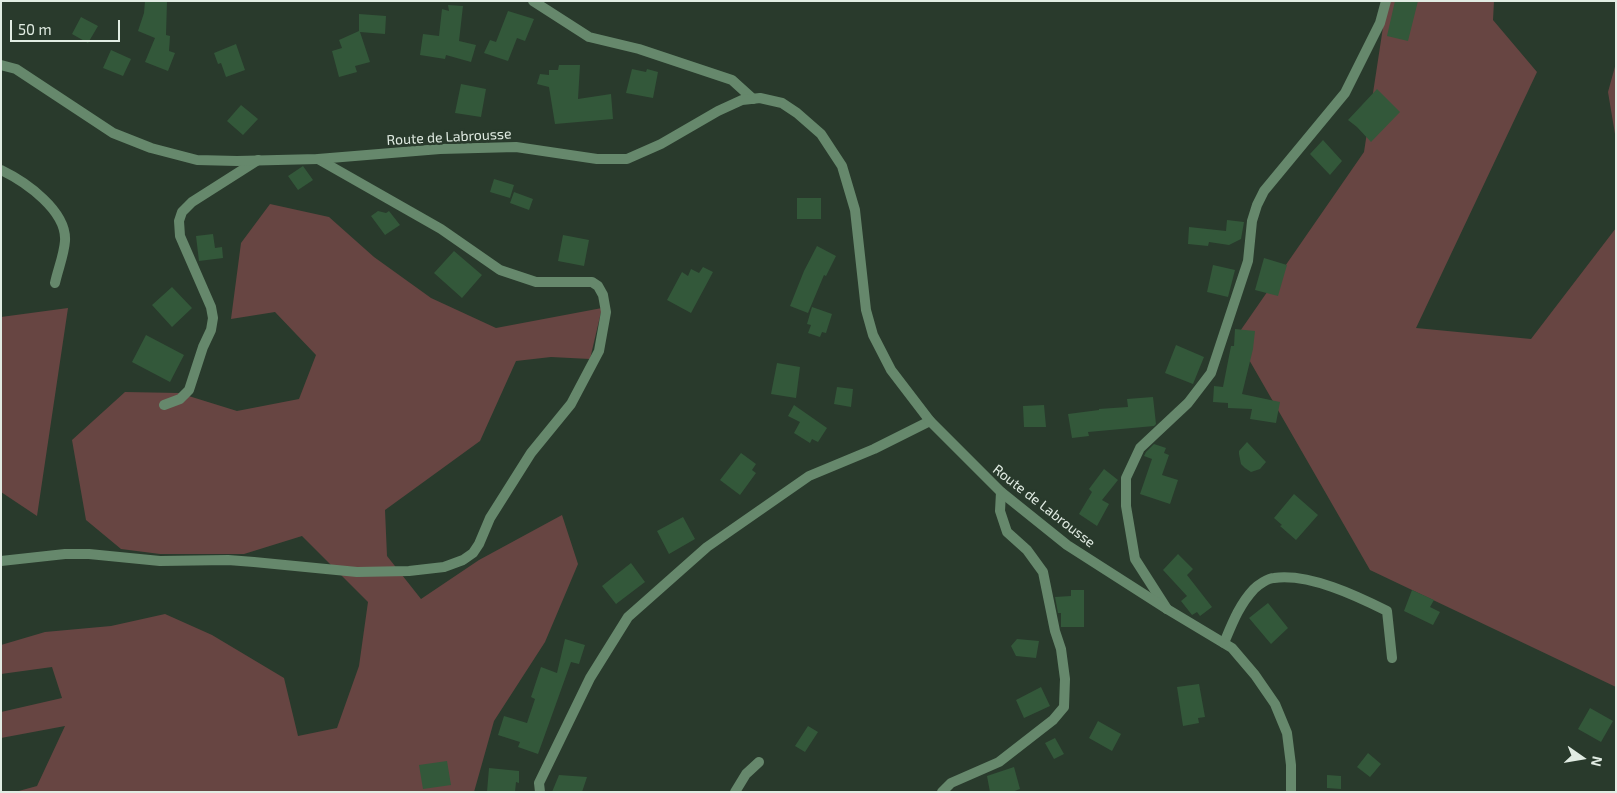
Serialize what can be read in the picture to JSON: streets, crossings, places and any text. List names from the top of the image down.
{
  "streets": {
    "street": ["Route de Labrousse"]
  },
  "scale_bar": "50 m",
  "north": "right"
}
